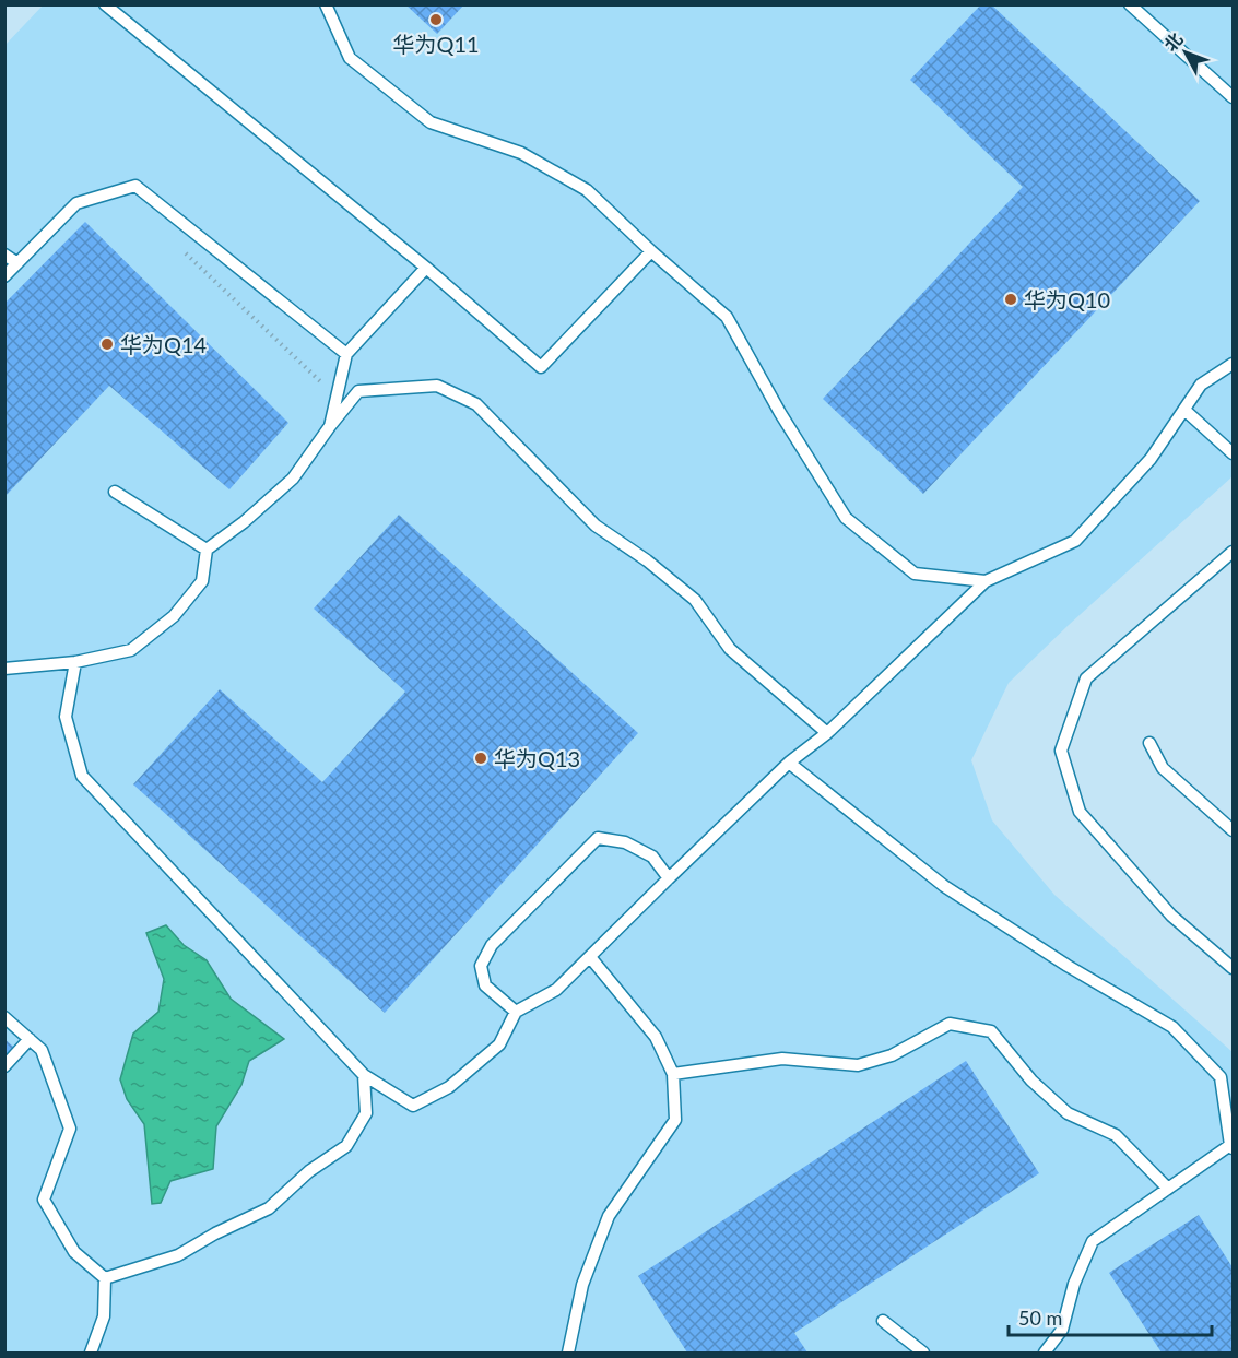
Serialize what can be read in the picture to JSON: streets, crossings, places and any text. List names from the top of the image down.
{
  "places": [
    "华为Q11",
    "华为Q10",
    "华为Q14",
    "华为Q13"
  ],
  "scale_bar": "50 m",
  "north": "top left"
}
